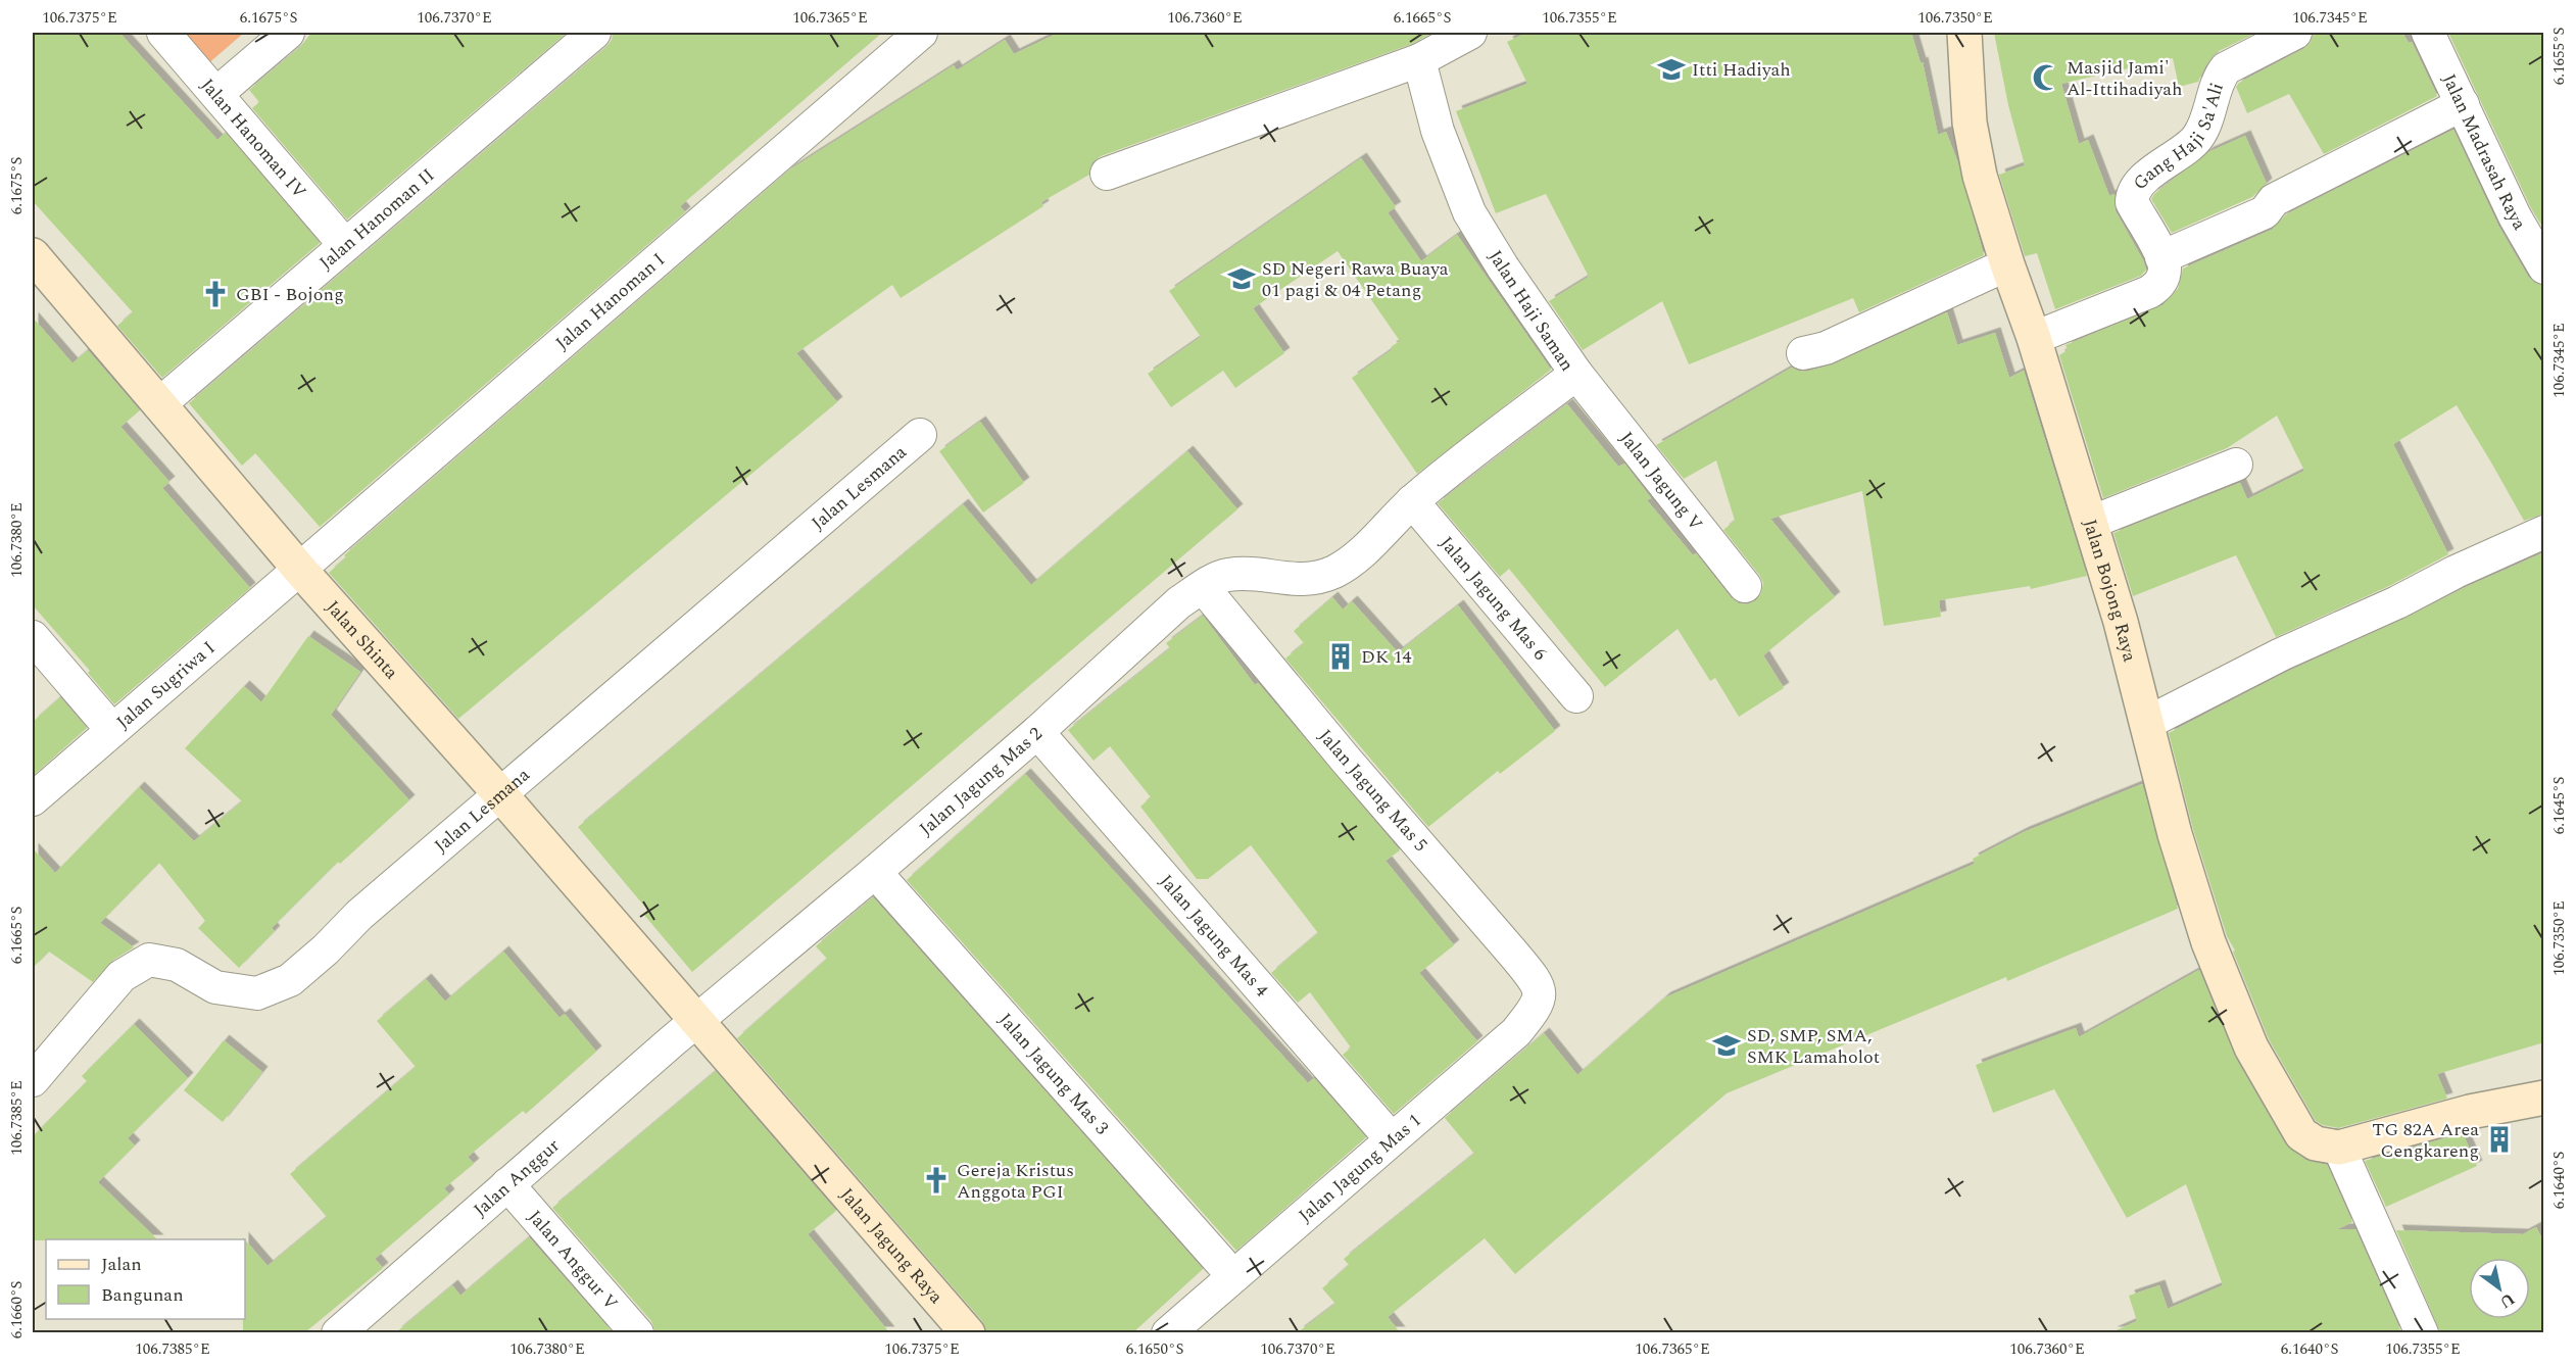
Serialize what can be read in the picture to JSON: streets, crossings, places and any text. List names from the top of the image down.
{
  "streets": {
    "street": [
      "Gang Haji Sa'Ali",
      "Jalan Hanoman IV",
      "Jalan Madrasah Raya",
      "Jalan Hanoman II",
      "Jalan Hanoman I",
      "Jalan Haji Saman",
      "Jalan Jagung V",
      "Jalan Lesmana",
      "Jalan Bojong Raya",
      "Jalan Jagung Mas 6",
      "Jalan Shinta",
      "Jalan Sugriwa I",
      "Jalan Jagung Mas 2",
      "Jalan Jagung Mas 5",
      "Jalan Jagung Mas 4",
      "Jalan Jagung Mas 3",
      "Jalan Jagung Mas 1",
      "Jalan Anggur",
      "Jalan Jagung Raya",
      "Jalan Anggur V"
    ]
  },
  "crossings": [
    ["Jalan Hanoman IV", "Jalan Hanoman II"],
    ["Jalan Hanoman II", "Jalan Shinta"],
    ["Jalan Hanoman I", "Jalan Shinta"],
    ["Jalan Hanoman I", "Jalan Sugriwa I"],
    ["Jalan Haji Saman", "Jalan Jagung V"],
    ["Jalan Haji Saman", "Jalan Jagung Mas 6"],
    ["Jalan Haji Saman", "Jalan Jagung Mas 2"],
    ["Jalan Lesmana", "Jalan Shinta"],
    ["Jalan Shinta", "Jalan Sugriwa I"],
    ["Jalan Shinta", "Jalan Jagung Mas 2"],
    ["Jalan Shinta", "Jalan Anggur"],
    ["Jalan Shinta", "Jalan Jagung Raya"],
    ["Jalan Jagung Mas 2", "Jalan Jagung Mas 5"],
    ["Jalan Jagung Mas 2", "Jalan Jagung Mas 4"],
    ["Jalan Jagung Mas 2", "Jalan Jagung Mas 3"],
    ["Jalan Jagung Mas 2", "Jalan Anggur"],
    ["Jalan Jagung Mas 2", "Jalan Jagung Raya"],
    ["Jalan Jagung Mas 5", "Jalan Jagung Mas 1"],
    ["Jalan Jagung Mas 4", "Jalan Jagung Mas 1"],
    ["Jalan Jagung Mas 3", "Jalan Jagung Mas 1"],
    ["Jalan Anggur", "Jalan Jagung Raya"],
    ["Jalan Anggur", "Jalan Anggur V"]
  ],
  "places": {
    "school or university": ["Itti Hadiyah", "SD Negeri Rawa Buaya 01 pagi & 04 Petang", "SD, SMP, SMA, SMK Lamaholot"],
    "mosque": ["Masjid Jami' Al-Ittihadiyah"],
    "church": ["GBI - Bojong", "Gereja Kristus Anggota PGI"],
    "building": ["DK 14", "TG 82A Area Cengkareng"]
  },
  "legend": ["Jalan", "Bangunan"],
  "north": "bottom right",
  "coordinates": [
    "106.7375°E",
    "6.1675°S",
    "106.7370°E",
    "106.7365°E",
    "106.7360°E",
    "6.1665°S",
    "106.7355°E",
    "106.7350°E",
    "106.7345°E",
    "6.1655°S",
    "106.7380°E",
    "6.1645°S",
    "106.7385°E",
    "6.1640°S",
    "6.1660°S",
    "6.1650°S"
  ]
}
